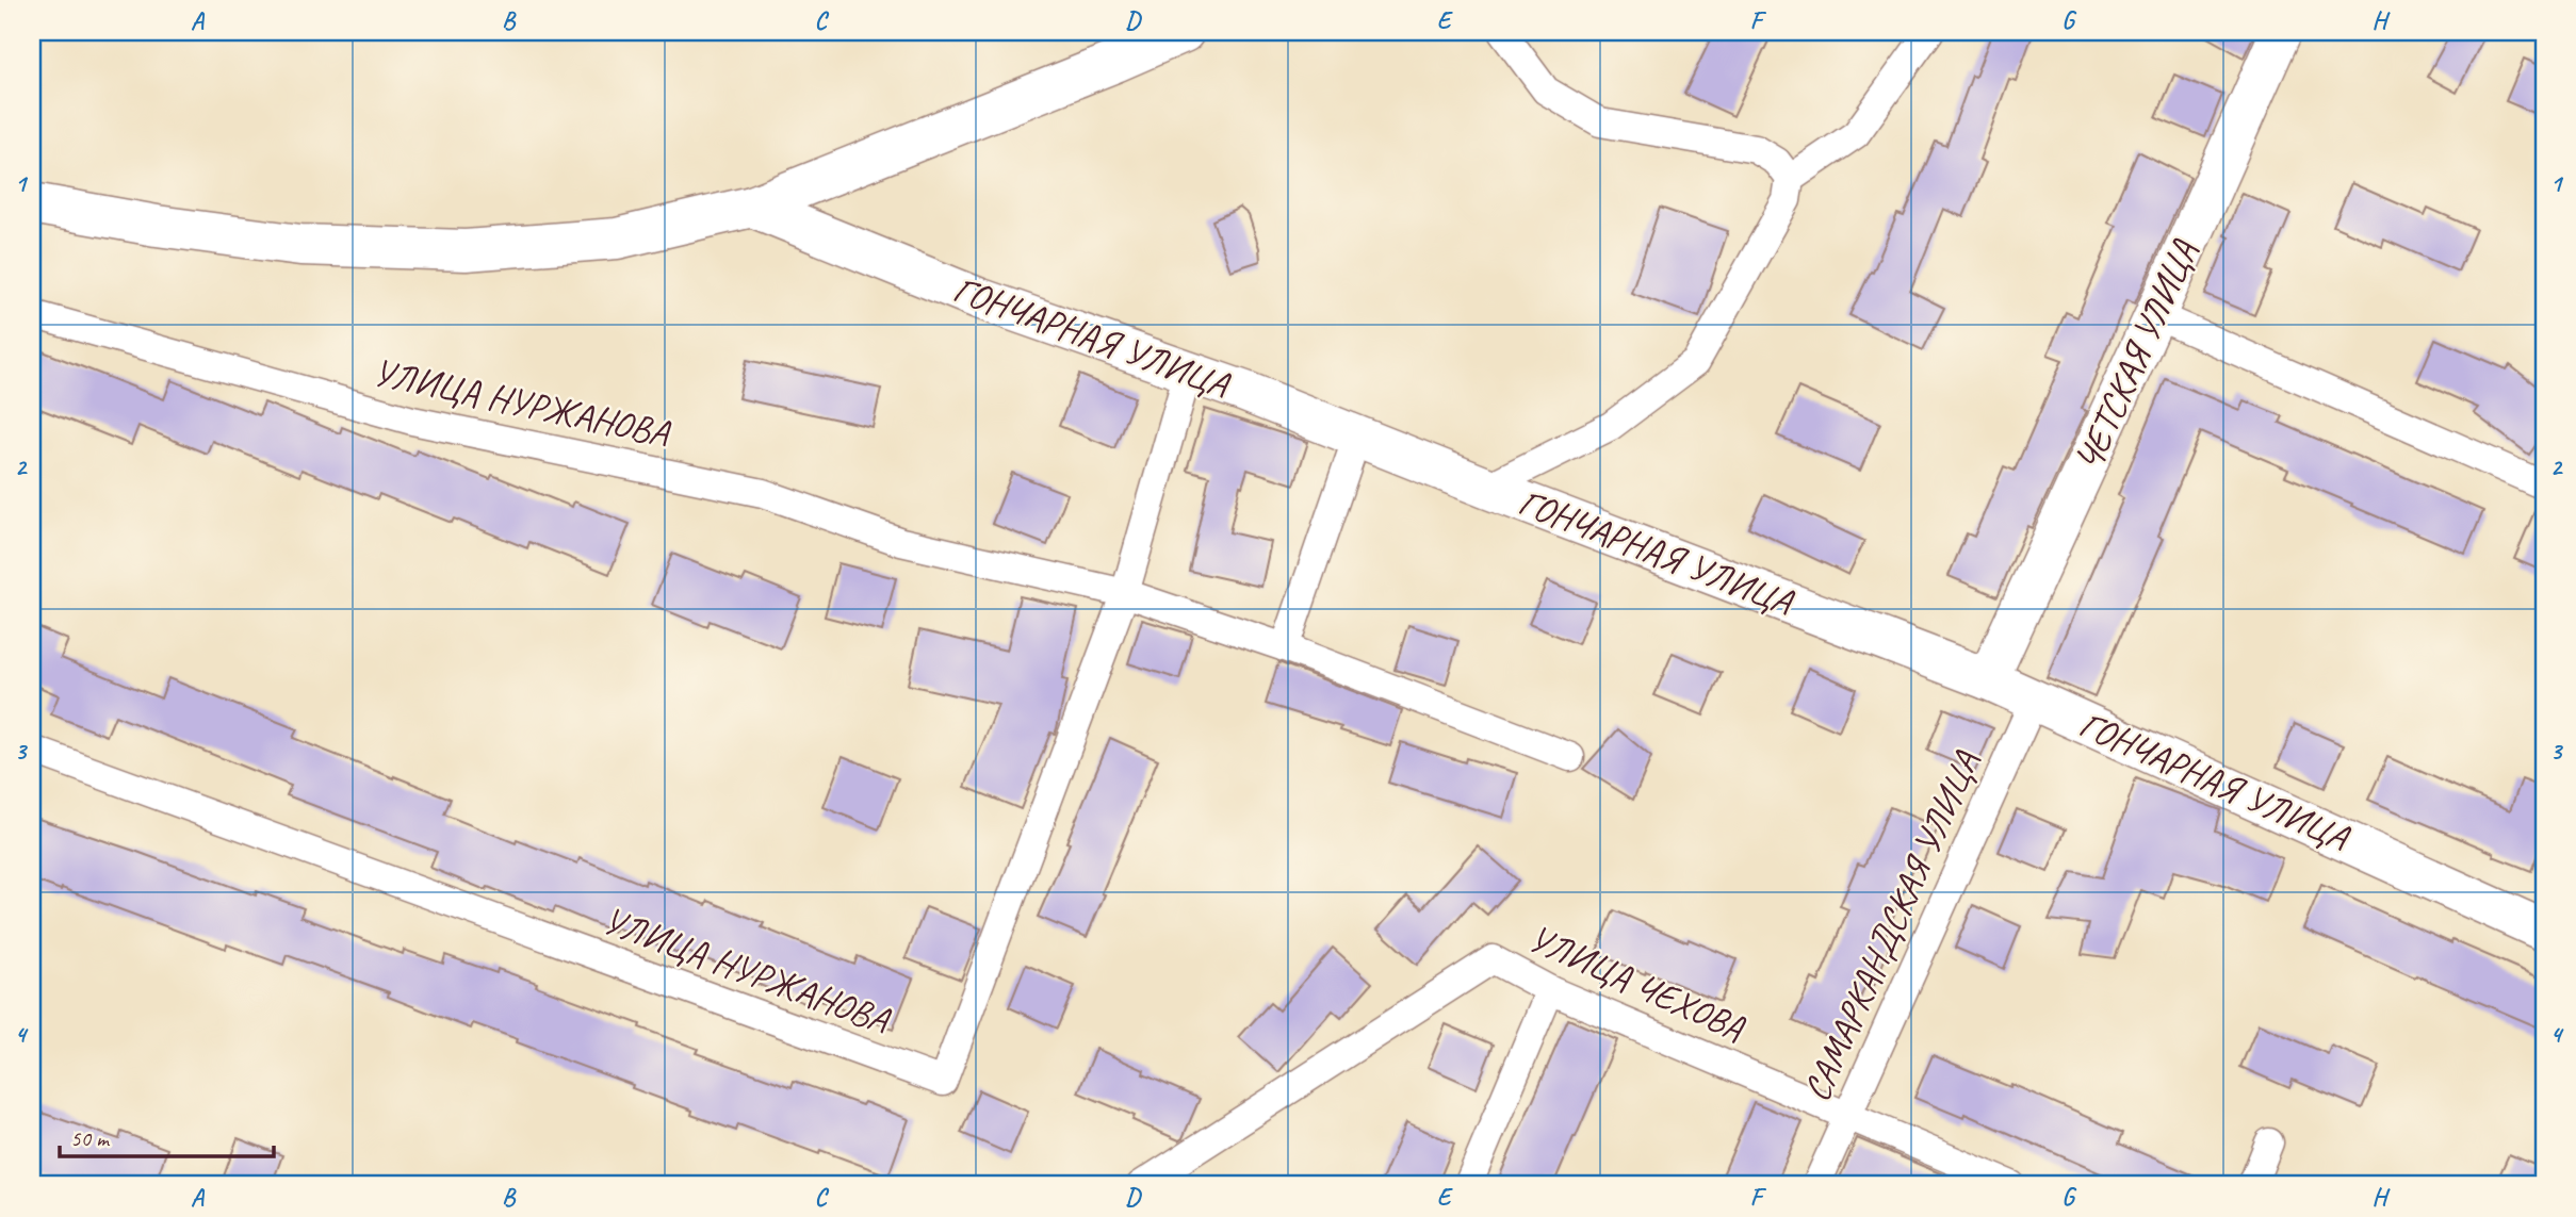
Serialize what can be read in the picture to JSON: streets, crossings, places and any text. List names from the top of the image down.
{
  "streets": {
    "street": [
      "ГОНЧАРНАЯ УЛИЦА",
      "ЧЕТСКАЯ УЛИЦА",
      "УЛИЦА НУРЖАНОВА",
      "САМАРКАНДСКАЯ УЛИЦА",
      "УЛИЦА ЧЕХОВА"
    ]
  },
  "crossings": [
    ["ГОНЧАРНАЯ УЛИЦА", "ЧЕТСКАЯ УЛИЦА"],
    ["ГОНЧАРНАЯ УЛИЦА", "УЛИЦА НУРЖАНОВА"],
    ["ГОНЧАРНАЯ УЛИЦА", "САМАРКАНДСКАЯ УЛИЦА"],
    ["САМАРКАНДСКАЯ УЛИЦА", "УЛИЦА ЧЕХОВА"]
  ],
  "scale_bar": "50 m",
  "grid": {
    "columns": [
      "A",
      "B",
      "C",
      "D",
      "E",
      "F",
      "G",
      "H"
    ],
    "rows": [
      "1",
      "2",
      "3",
      "4"
    ]
  }
}
